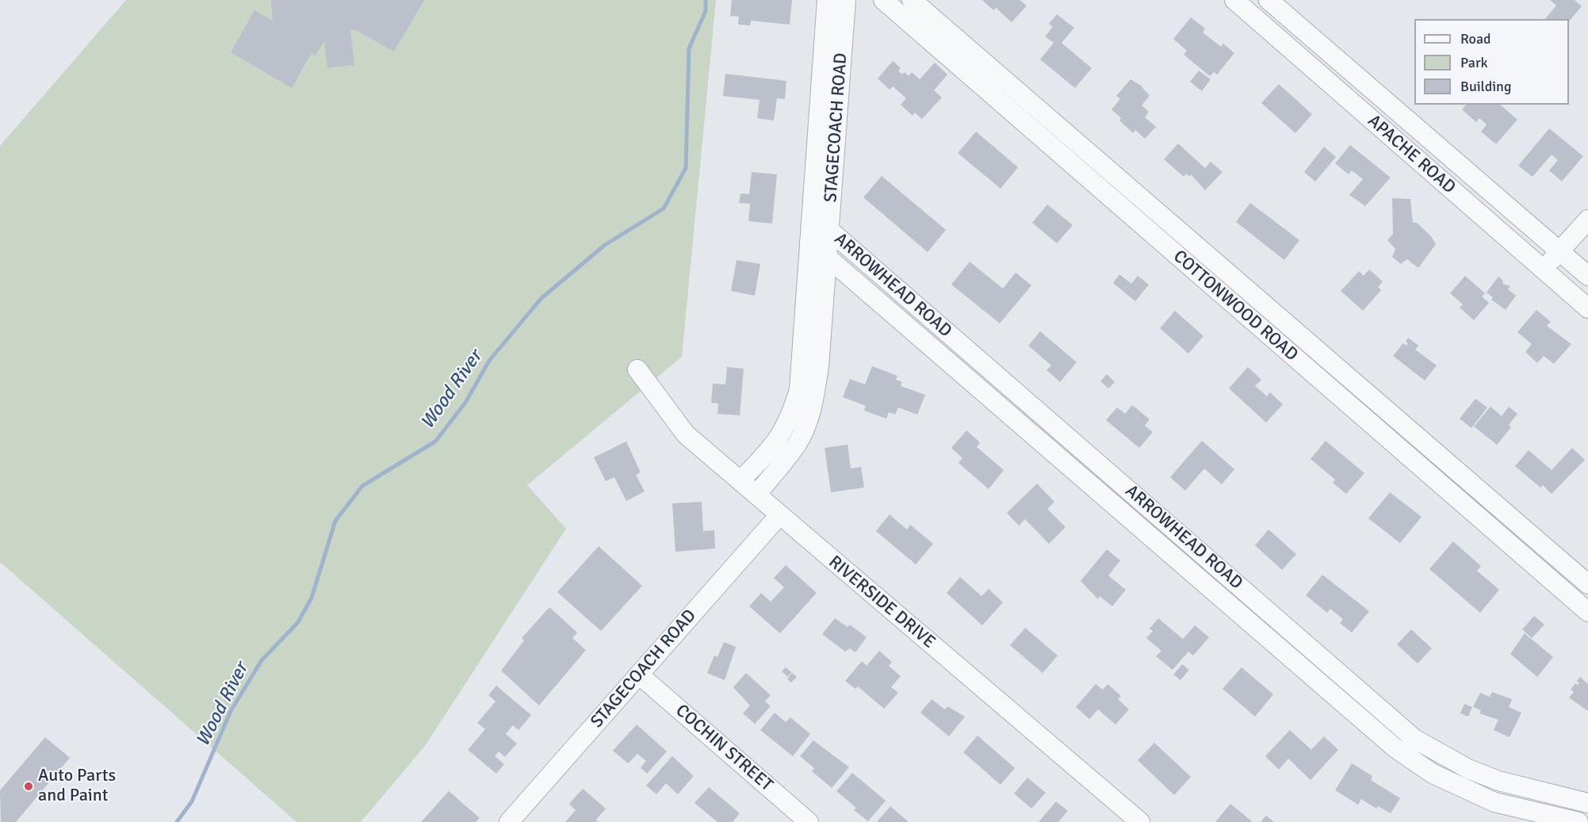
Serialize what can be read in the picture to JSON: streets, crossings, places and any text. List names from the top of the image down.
{
  "streets": {
    "street": [
      "STAGECOACH ROAD",
      "APACHE ROAD",
      "ARROWHEAD ROAD",
      "COTTONWOOD ROAD",
      "RIVERSIDE DRIVE",
      "COCHIN STREET"
    ]
  },
  "crossings": [
    ["STAGECOACH ROAD", "ARROWHEAD ROAD"],
    ["STAGECOACH ROAD", "RIVERSIDE DRIVE"],
    ["STAGECOACH ROAD", "COCHIN STREET"]
  ],
  "water": ["Wood River"],
  "places": ["Auto Parts and Paint"],
  "legend": ["Road", "Park", "Building"]
}
